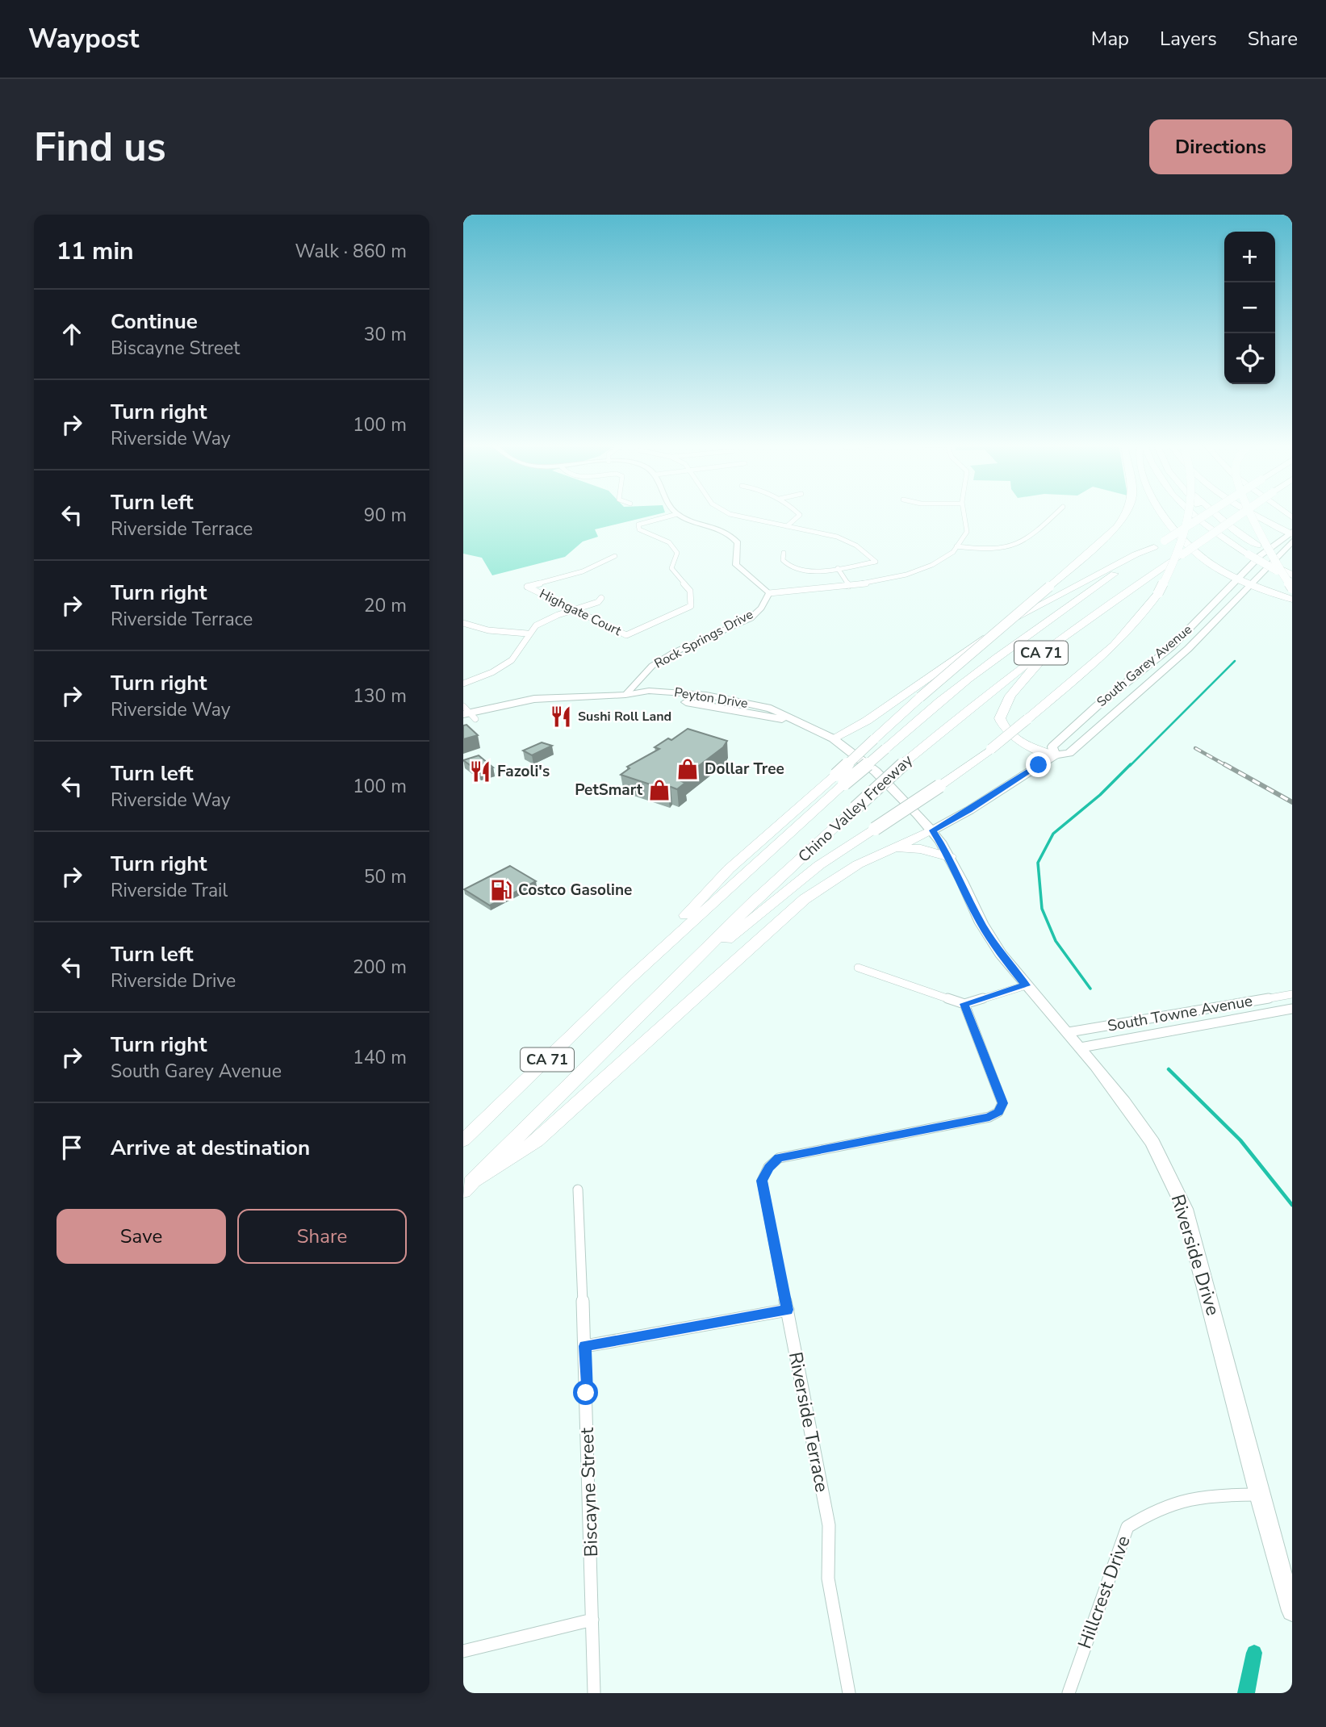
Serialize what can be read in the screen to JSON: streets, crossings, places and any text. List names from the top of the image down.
{
  "streets": {
    "highway": ["CA 71", "Chino Valley Freeway"],
    "main road": ["South Garey Avenue", "Peyton Drive", "Riverside Drive"],
    "street": [
      "Highgate Court",
      "Rock Springs Drive",
      "South Towne Avenue",
      "Riverside Terrace",
      "Biscayne Street",
      "Hillcrest Drive"
    ]
  },
  "crossings": [
    ["Highgate Court", "Rock Springs Drive"],
    ["Rock Springs Drive", "Peyton Drive"],
    ["South Garey Avenue", "Peyton Drive"],
    ["South Garey Avenue", "Riverside Drive"],
    ["Peyton Drive", "Riverside Drive"],
    ["South Towne Avenue", "Riverside Drive"],
    ["Riverside Drive", "Hillcrest Drive"]
  ],
  "places": {
    "restaurant": ["Sushi Roll Land", "Fazoli's"],
    "shop": ["Dollar Tree", "PetSmart"],
    "fuel station": ["Costco Gasoline"]
  },
  "page": {
    "header": "Waypost",
    "nav": ["Map", "Layers", "Share"],
    "buttons": [
      "Directions",
      ["Save", "Share"]
    ],
    "title": "Find us",
    "heading": ["11 min", "Walk · 860 m"],
    "map_buttons": ["+", "−"],
    "list": [
      ["Continue", "Biscayne Street", "30 m"],
      ["Turn right", "Riverside Way", "100 m"],
      ["Turn left", "Riverside Terrace", "90 m"],
      ["Turn right", "Riverside Terrace", "20 m"],
      ["Turn right", "Riverside Way", "130 m"],
      ["Turn left", "Riverside Way", "100 m"],
      ["Turn right", "Riverside Trail", "50 m"],
      ["Turn left", "Riverside Drive", "200 m"],
      ["Turn right", "South Garey Avenue", "140 m"],
      "Arrive at destination"
    ]
  }
}
